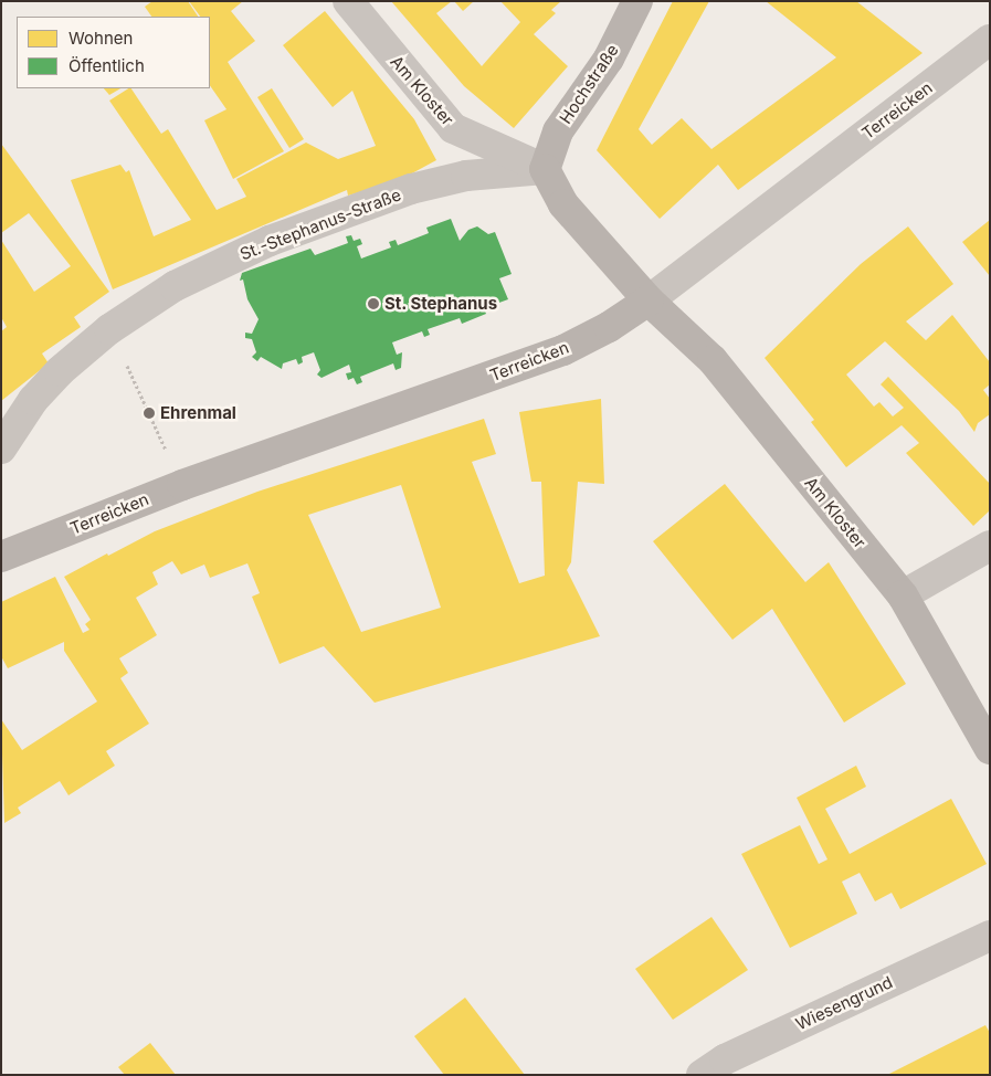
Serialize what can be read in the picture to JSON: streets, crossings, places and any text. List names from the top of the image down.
{
  "streets": {
    "main road": ["Hochstraße", "Am Kloster", "Terreicken"],
    "street": ["St.-Stephanus-Straße", "Wiesengrund"]
  },
  "crossings": [
    ["Hochstraße", "Am Kloster"],
    ["Hochstraße", "St.-Stephanus-Straße"],
    ["Am Kloster", "Terreicken"],
    ["Am Kloster", "St.-Stephanus-Straße"]
  ],
  "places": ["St. Stephanus", "Ehrenmal"],
  "legend": ["Wohnen", "Öffentlich"]
}
